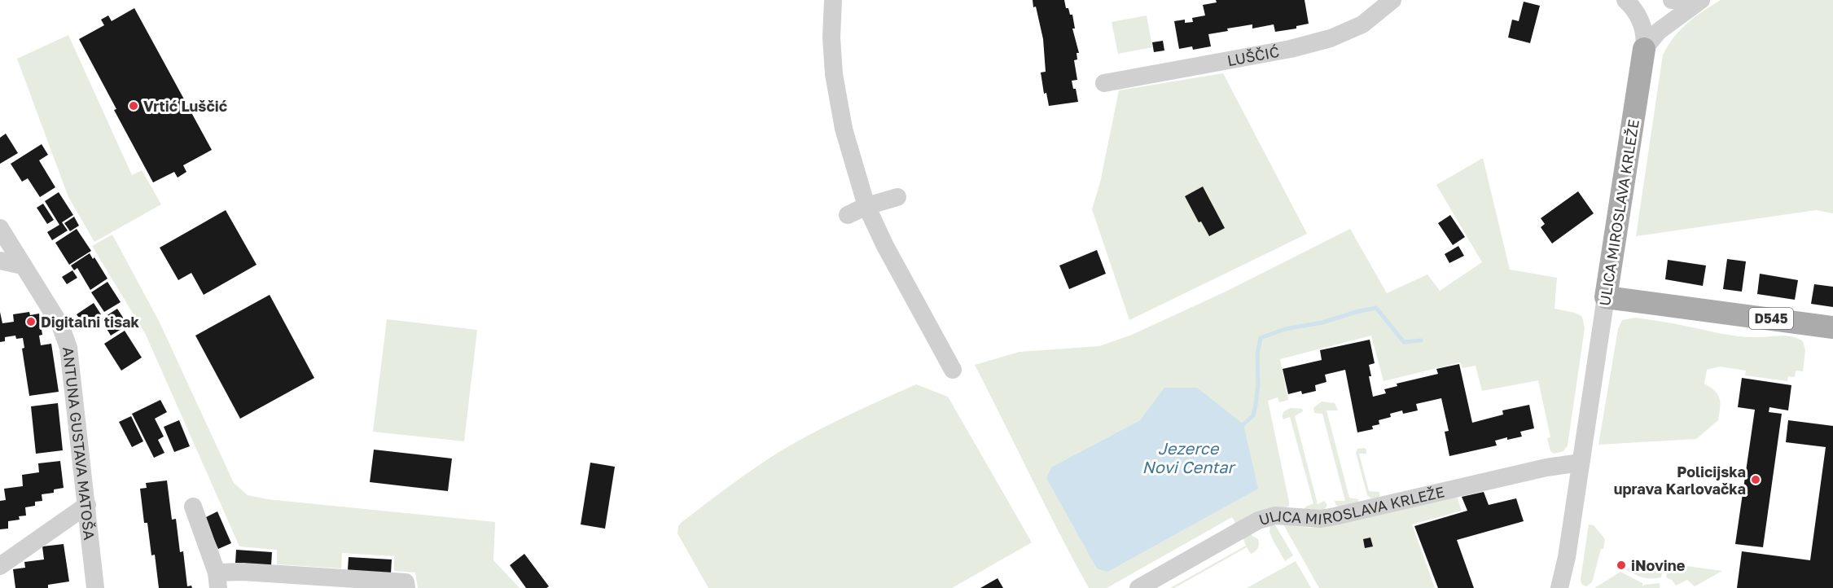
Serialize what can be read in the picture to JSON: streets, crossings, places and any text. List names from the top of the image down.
{
  "streets": {
    "main road": ["ULICA MIROSLAVA KRLEŽE", "D545"],
    "street": ["LUŠČIĆ", "ANTUNA GUSTAVA MATOŠA"]
  },
  "crossings": [
    ["ULICA MIROSLAVA KRLEŽE", "D545"]
  ],
  "water": ["Jezerce Novi Centar"],
  "places": [
    "Vrtić Luščić",
    "Digitalni tisak",
    "Policijska uprava Karlovačka",
    "iNovine"
  ]
}
